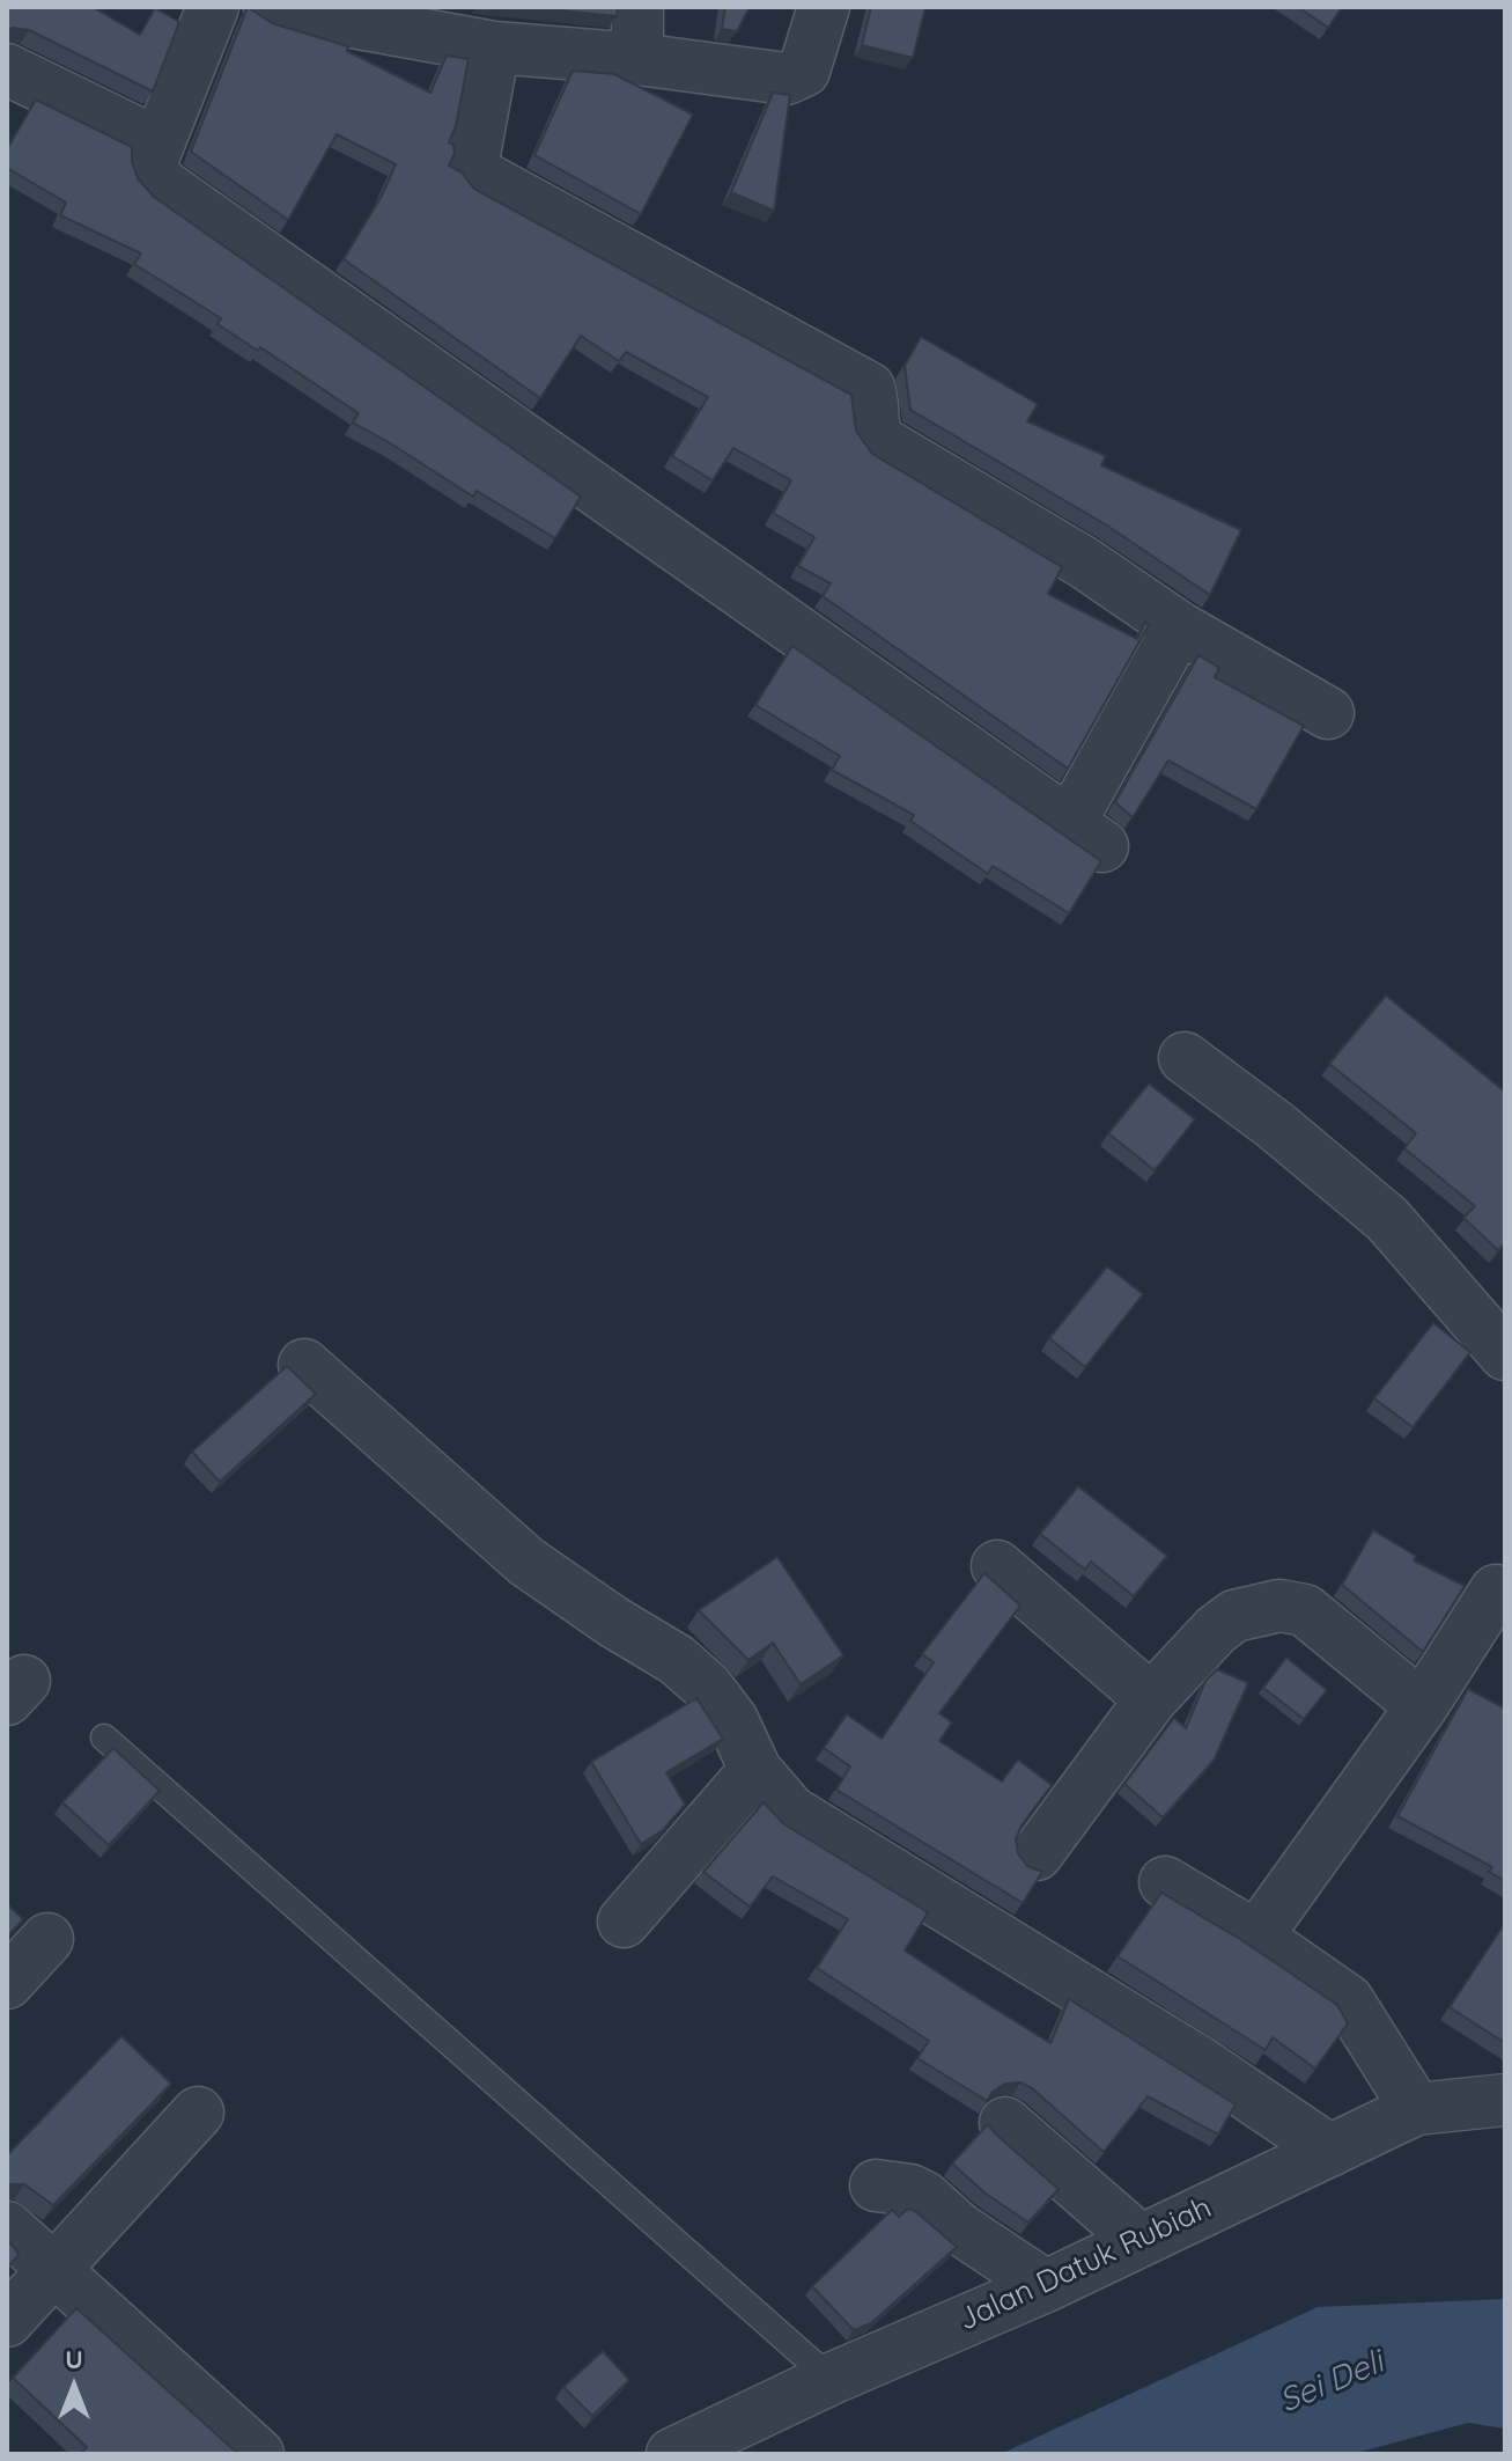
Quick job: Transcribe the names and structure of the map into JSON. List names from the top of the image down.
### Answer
{
  "streets": {
    "street": ["Jalan Datuk Rubiah"]
  },
  "water": ["Sei Deli"],
  "north": "top"
}
